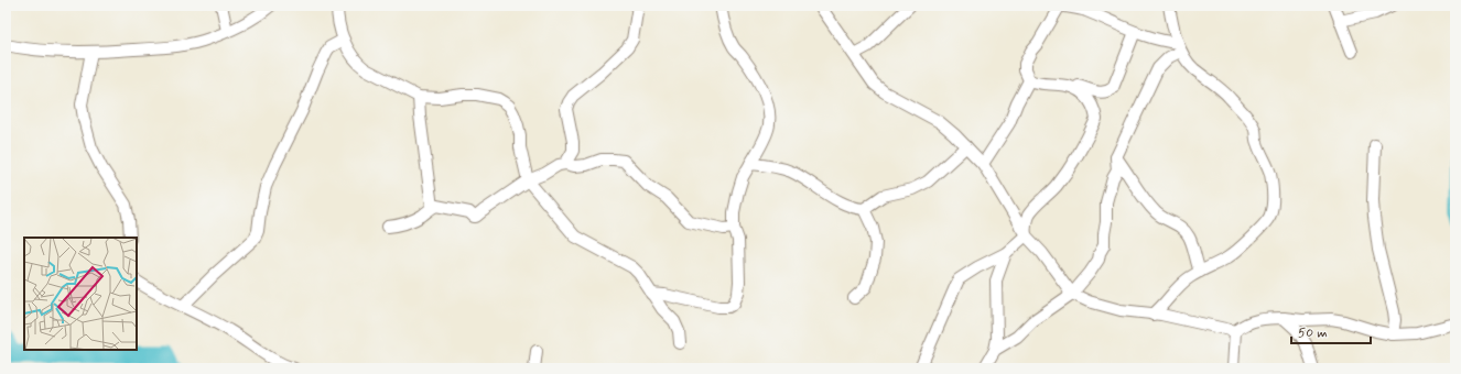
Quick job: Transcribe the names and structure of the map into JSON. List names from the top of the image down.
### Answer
{
  "scale_bar": "50 m"
}
